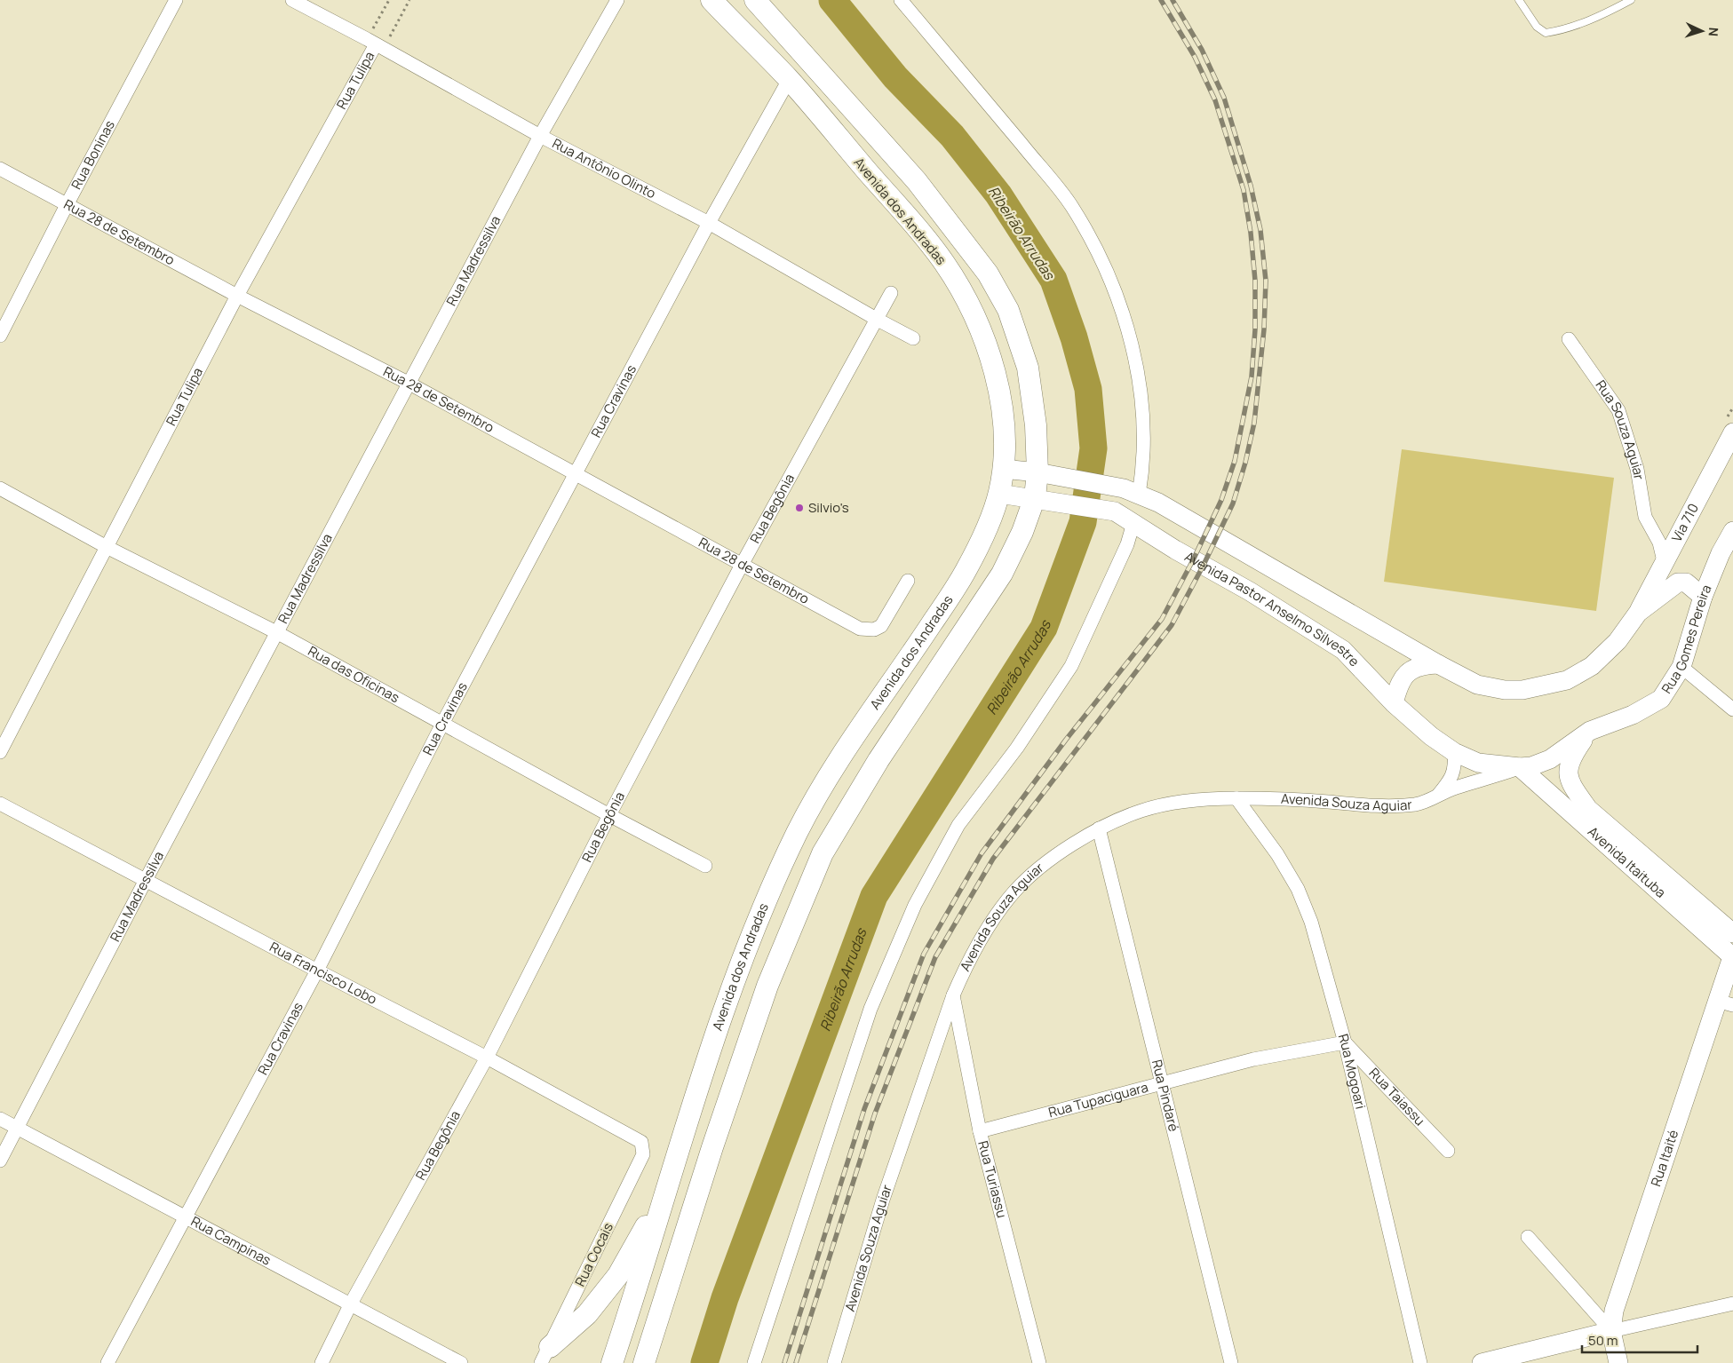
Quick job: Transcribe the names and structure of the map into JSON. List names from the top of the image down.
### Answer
{
  "streets": {
    "main road": [
      "Avenida dos Andradas",
      "Via 710",
      "Avenida Pastor Anselmo Silvestre",
      "Rua Gomes Pereira",
      "Avenida Itaituba",
      "Rua Itaité"
    ],
    "street": [
      "Rua Tulipa",
      "Rua Boninas",
      "Rua Antônio Olinto",
      "Rua 28 de Setembro",
      "Rua Madressilva",
      "Rua Cravinas",
      "Rua Souza Aguiar",
      "Rua Begônia",
      "Rua das Oficinas",
      "Avenida Souza Aguiar",
      "Rua Francisco Lobo",
      "Rua Mogoari",
      "Rua Pindaré",
      "Rua Taiassu",
      "Rua Tupaciguara",
      "Rua Turiassu",
      "Rua Campinas",
      "Rua Cocais"
    ]
  },
  "crossings": [
    ["Rua Tulipa", "Rua Antônio Olinto"],
    ["Rua Tulipa", "Rua 28 de Setembro"],
    ["Rua Tulipa", "Rua das Oficinas"],
    ["Rua Boninas", "Rua 28 de Setembro"],
    ["Rua Antônio Olinto", "Rua Madressilva"],
    ["Rua Antônio Olinto", "Rua Cravinas"],
    ["Rua Antônio Olinto", "Rua Begônia"],
    ["Avenida dos Andradas", "Rua Cravinas"],
    ["Avenida dos Andradas", "Avenida Pastor Anselmo Silvestre"],
    ["Rua 28 de Setembro", "Rua Madressilva"],
    ["Rua 28 de Setembro", "Rua Cravinas"],
    ["Rua 28 de Setembro", "Rua Begônia"],
    ["Rua Madressilva", "Rua das Oficinas"],
    ["Rua Madressilva", "Rua Francisco Lobo"],
    ["Rua Madressilva", "Rua Campinas"],
    ["Rua Cravinas", "Rua das Oficinas"],
    ["Rua Cravinas", "Rua Francisco Lobo"],
    ["Rua Cravinas", "Rua Campinas"],
    ["Rua Souza Aguiar", "Via 710"],
    ["Rua Begônia", "Rua das Oficinas"],
    ["Rua Begônia", "Rua Francisco Lobo"],
    ["Rua Begônia", "Rua Campinas"],
    ["Avenida Pastor Anselmo Silvestre", "Rua Gomes Pereira"],
    ["Avenida Pastor Anselmo Silvestre", "Avenida Souza Aguiar"],
    ["Avenida Pastor Anselmo Silvestre", "Avenida Itaituba"],
    ["Rua Gomes Pereira", "Avenida Souza Aguiar"],
    ["Rua Gomes Pereira", "Avenida Itaituba"],
    ["Avenida Souza Aguiar", "Avenida Itaituba"],
    ["Avenida Souza Aguiar", "Rua Mogoari"],
    ["Avenida Souza Aguiar", "Rua Pindaré"],
    ["Avenida Souza Aguiar", "Rua Turiassu"],
    ["Avenida Itaituba", "Rua Itaité"],
    ["Rua Francisco Lobo", "Rua Cocais"],
    ["Rua Mogoari", "Rua Taiassu"],
    ["Rua Mogoari", "Rua Tupaciguara"],
    ["Rua Pindaré", "Rua Tupaciguara"],
    ["Rua Taiassu", "Rua Tupaciguara"],
    ["Rua Tupaciguara", "Rua Turiassu"]
  ],
  "water": ["Ribeirão Arrudas"],
  "places": ["Silvio's"],
  "scale_bar": "50 m",
  "north": "right"
}
